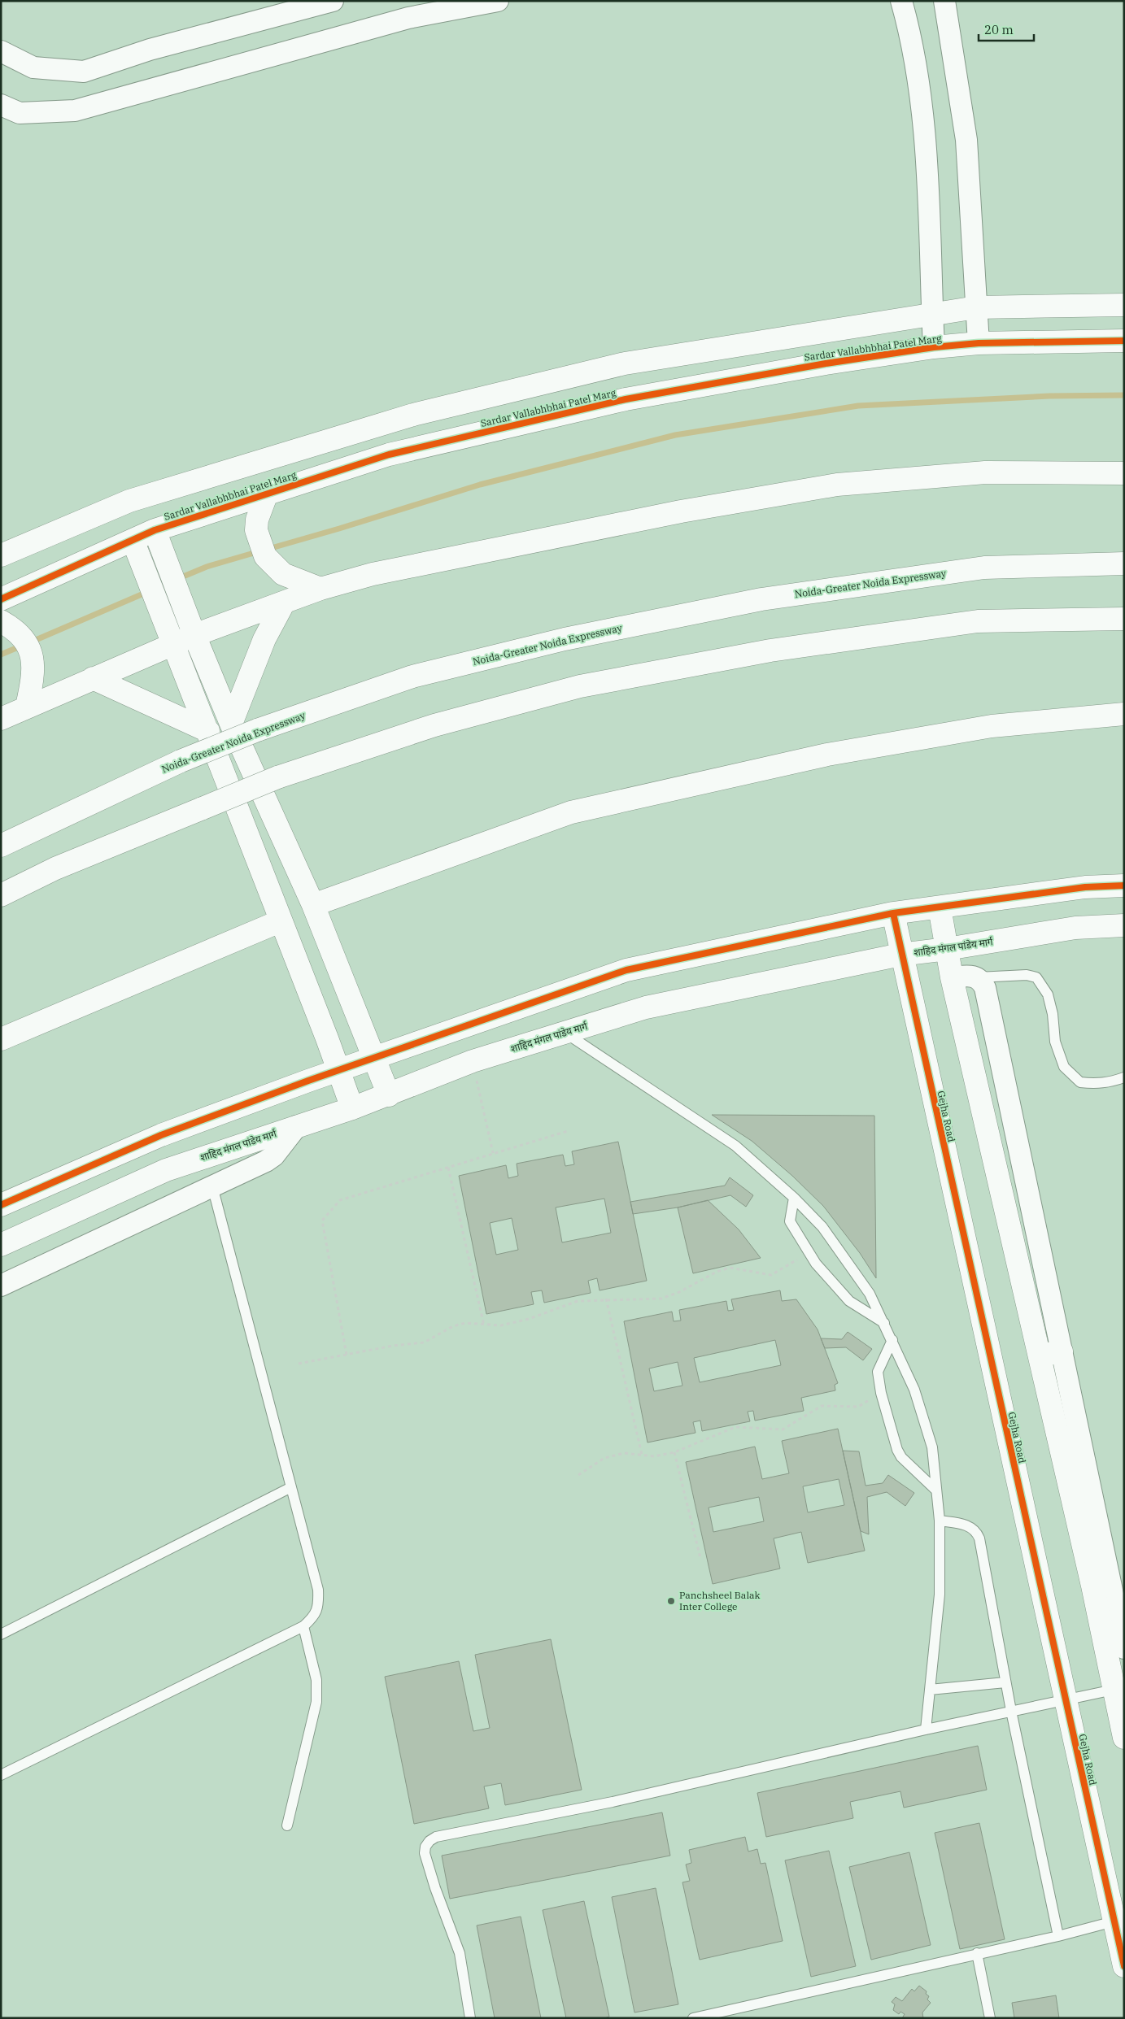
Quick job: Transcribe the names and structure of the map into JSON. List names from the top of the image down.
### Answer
{
  "streets": {
    "main road": [
      "Sardar Vallabhbhai Patel Marg",
      "Noida-Greater Noida Expressway",
      "शाहिद मंगल पांडेय मार्ग",
      "Gejha Road"
    ]
  },
  "crossings": [
    ["शाहिद मंगल पांडेय मार्ग", "Gejha Road"]
  ],
  "places": ["Panchsheel Balak Inter College"],
  "scale_bar": "20 m"
}
